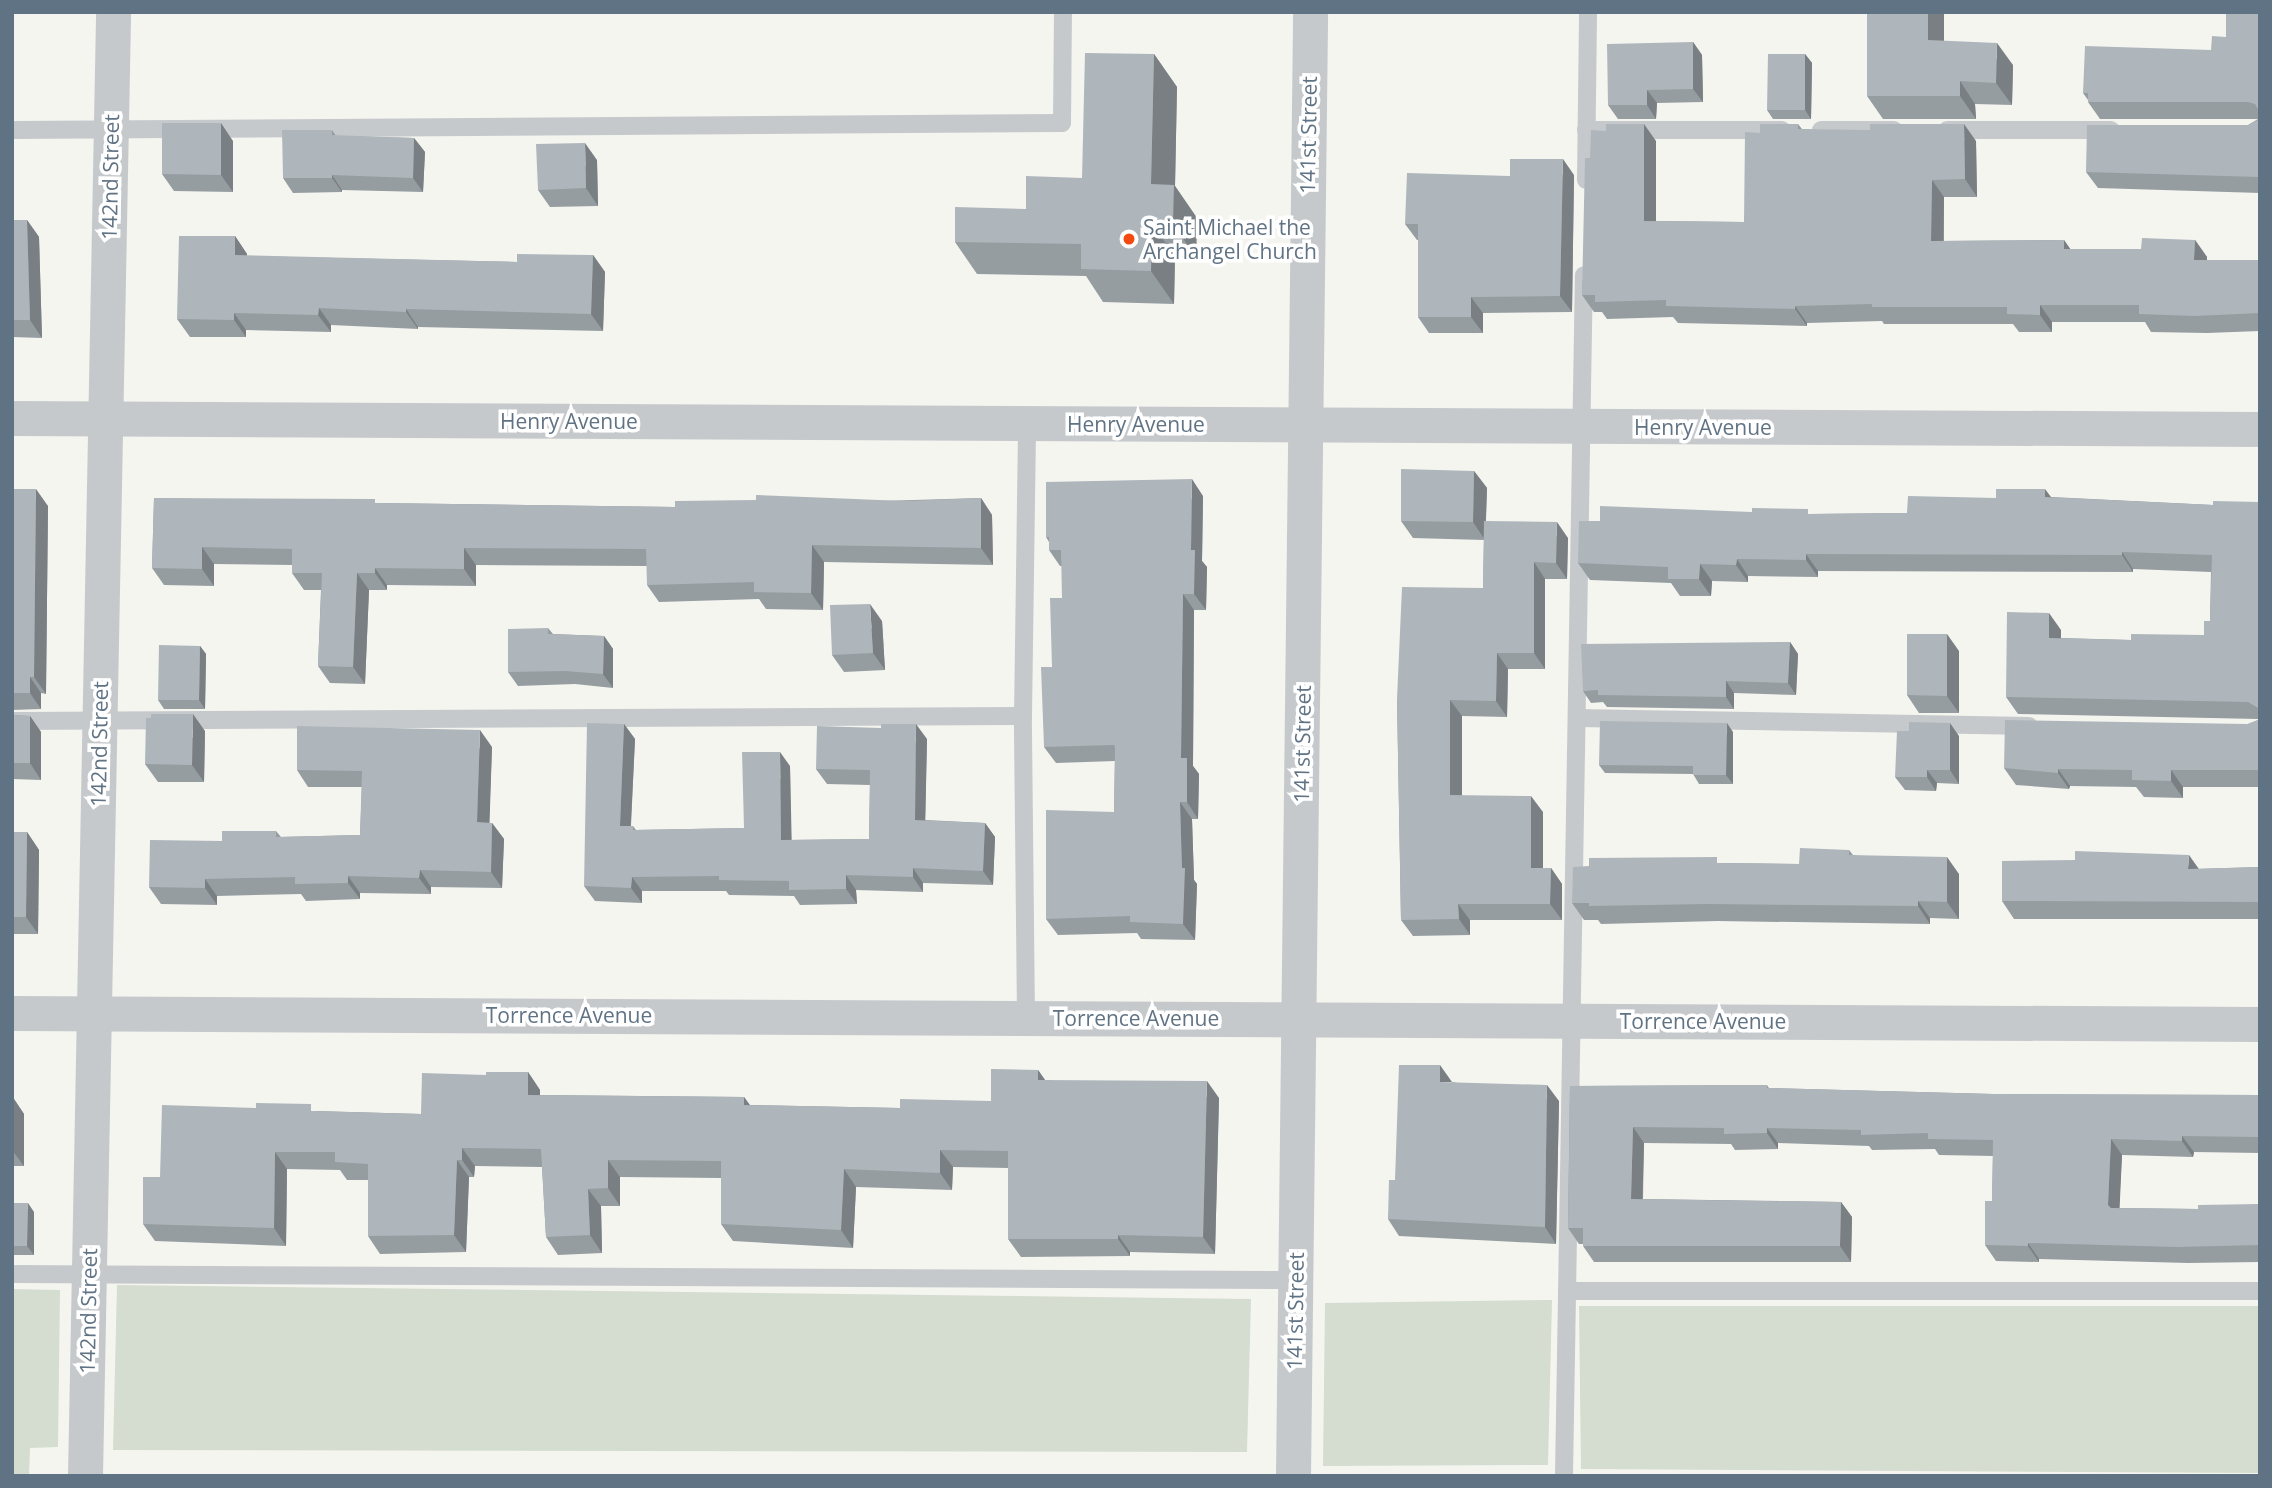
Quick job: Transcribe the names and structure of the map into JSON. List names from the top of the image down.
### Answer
{
  "streets": {
    "street": [
      "141st Street",
      "142nd Street",
      "Henry Avenue",
      "Torrence Avenue"
    ]
  },
  "crossings": [
    ["141st Street", "Henry Avenue"],
    ["141st Street", "Torrence Avenue"],
    ["142nd Street", "Henry Avenue"],
    ["142nd Street", "Torrence Avenue"]
  ],
  "places": ["Saint Michael the Archangel Church"]
}
